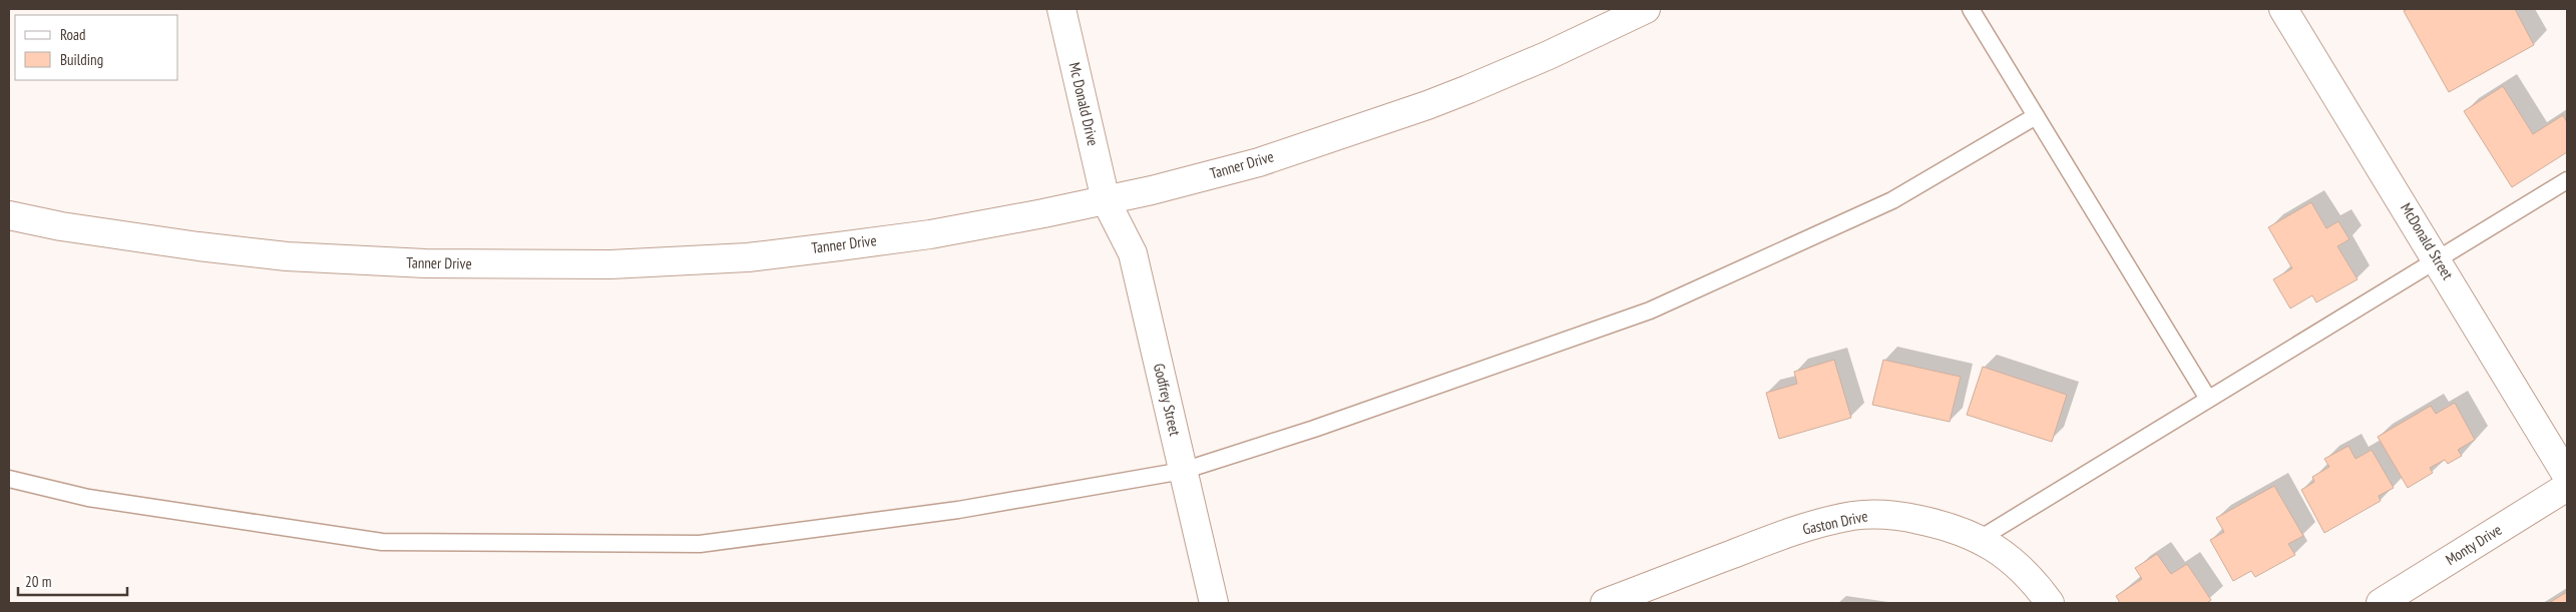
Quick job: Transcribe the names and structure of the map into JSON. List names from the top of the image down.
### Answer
{
  "streets": {
    "street": [
      "Mc Donald Drive",
      "Tanner Drive",
      "McDonald Street",
      "Godfrey Street",
      "Gaston Drive",
      "Monty Drive"
    ]
  },
  "crossings": [
    ["Mc Donald Drive", "Tanner Drive"],
    ["Mc Donald Drive", "Godfrey Street"],
    ["Tanner Drive", "Godfrey Street"]
  ],
  "legend": ["Road", "Building"],
  "scale_bar": "20 m"
}
